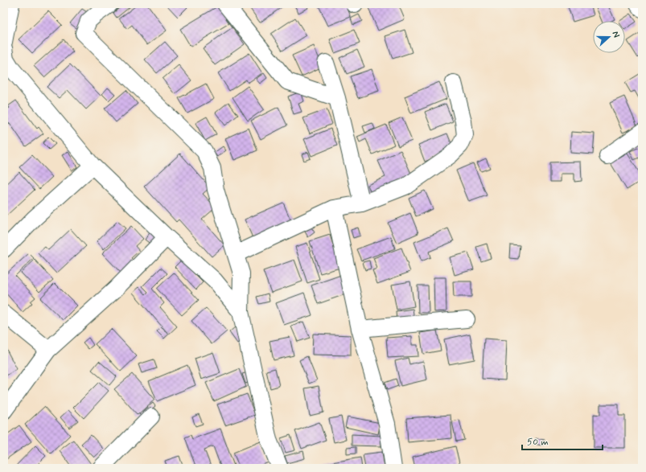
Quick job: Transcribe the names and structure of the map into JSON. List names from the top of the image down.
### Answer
{
  "scale_bar": "50 m",
  "north": "right"
}
